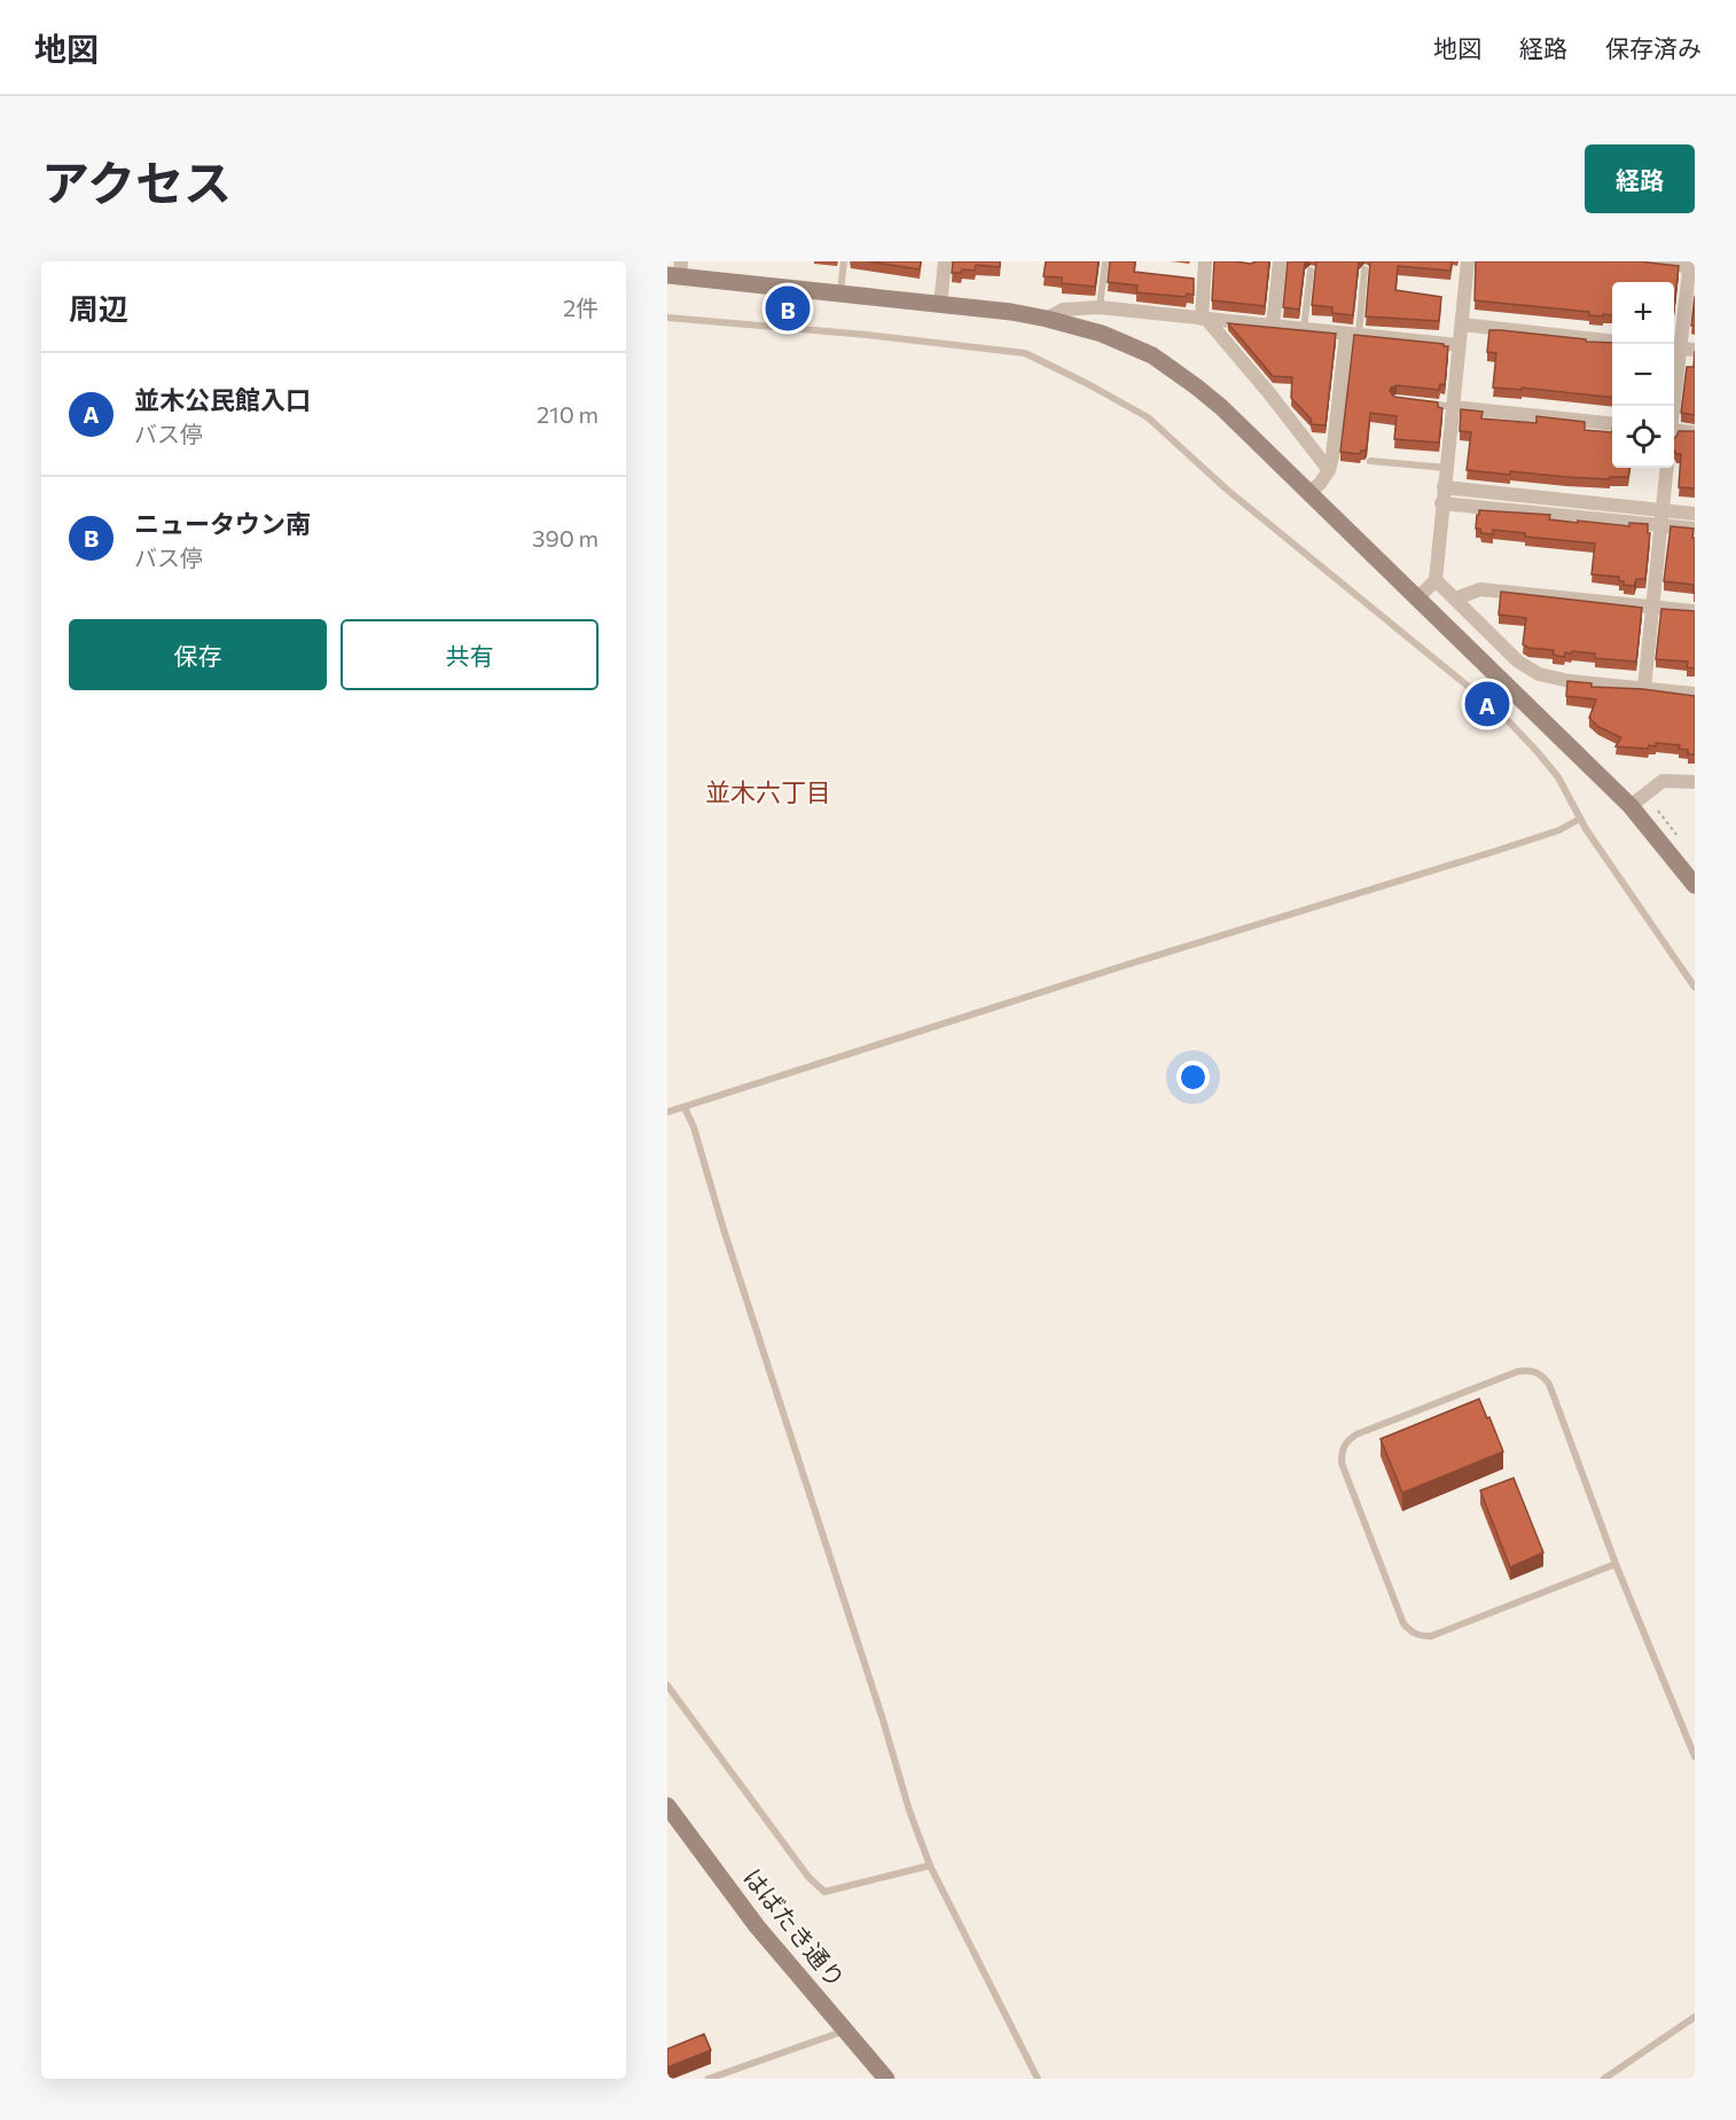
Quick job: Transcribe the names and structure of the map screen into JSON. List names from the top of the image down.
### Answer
{
  "streets": {
    "street": ["はばたき通り"]
  },
  "districts": ["並木六丁目"],
  "page": {
    "header": "地図",
    "nav": ["地図", "経路", "保存済み"],
    "title": "アクセス",
    "buttons": [
      "経路",
      ["保存", "共有"]
    ],
    "heading": ["周辺", "2件"],
    "map_buttons": ["+", "−"],
    "pins": ["B", "A"],
    "list": [
      {
        "mark": "A",
        "name": "並木公民館入口",
        "note": "バス停",
        "value": "210 m"
      },
      {
        "mark": "B",
        "name": "ニュータウン南",
        "note": "バス停",
        "value": "390 m"
      }
    ]
  }
}
